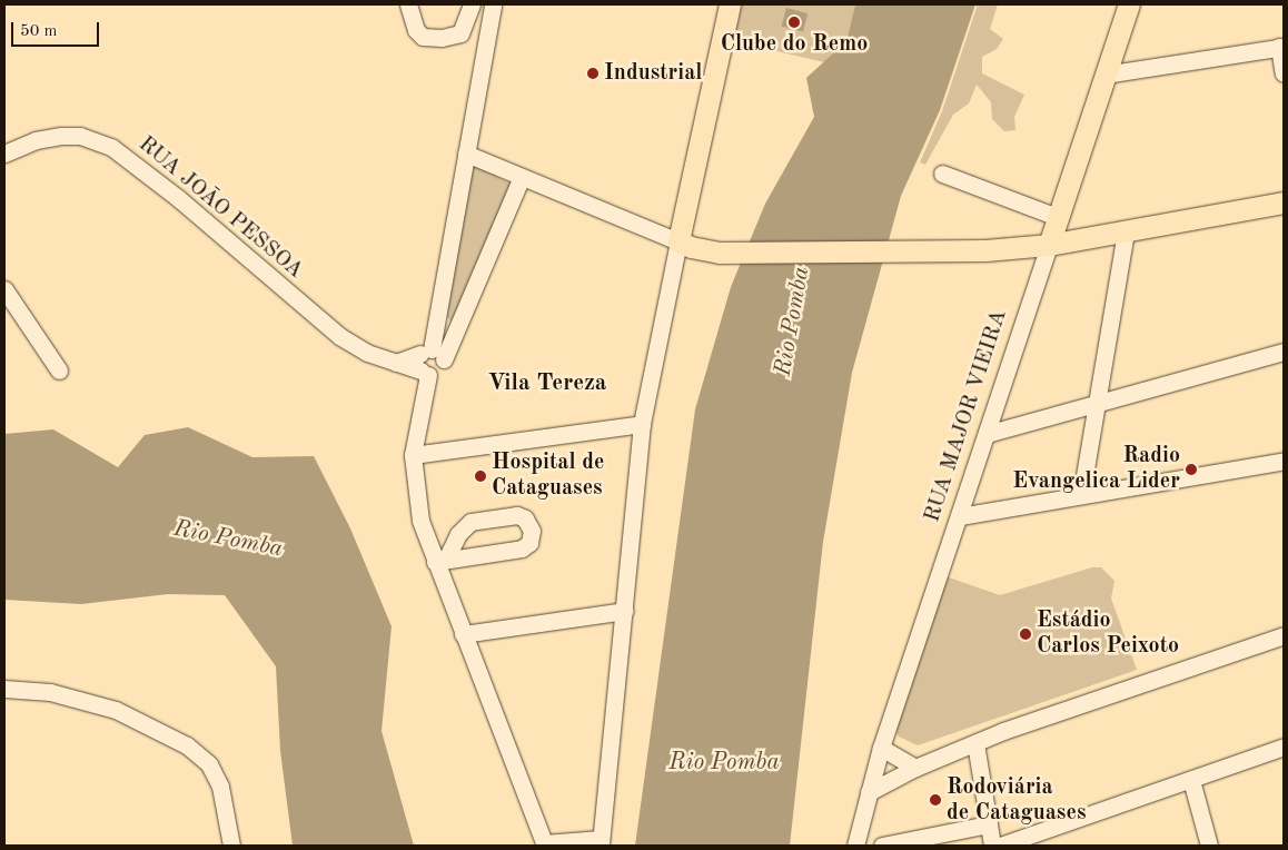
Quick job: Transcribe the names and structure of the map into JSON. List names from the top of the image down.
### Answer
{
  "streets": {
    "main road": ["RUA MAJOR VIEIRA"],
    "street": ["RUA JOÃO PESSOA"]
  },
  "districts": ["Vila Tereza"],
  "water": ["Rio Pomba"],
  "places": [
    "Clube do Remo",
    "Industrial",
    "Radio Evangelica Lider",
    "Hospital de Cataguases",
    "Estádio Carlos Peixoto",
    "Rodoviária de Cataguases"
  ],
  "scale_bar": "50 m"
}
